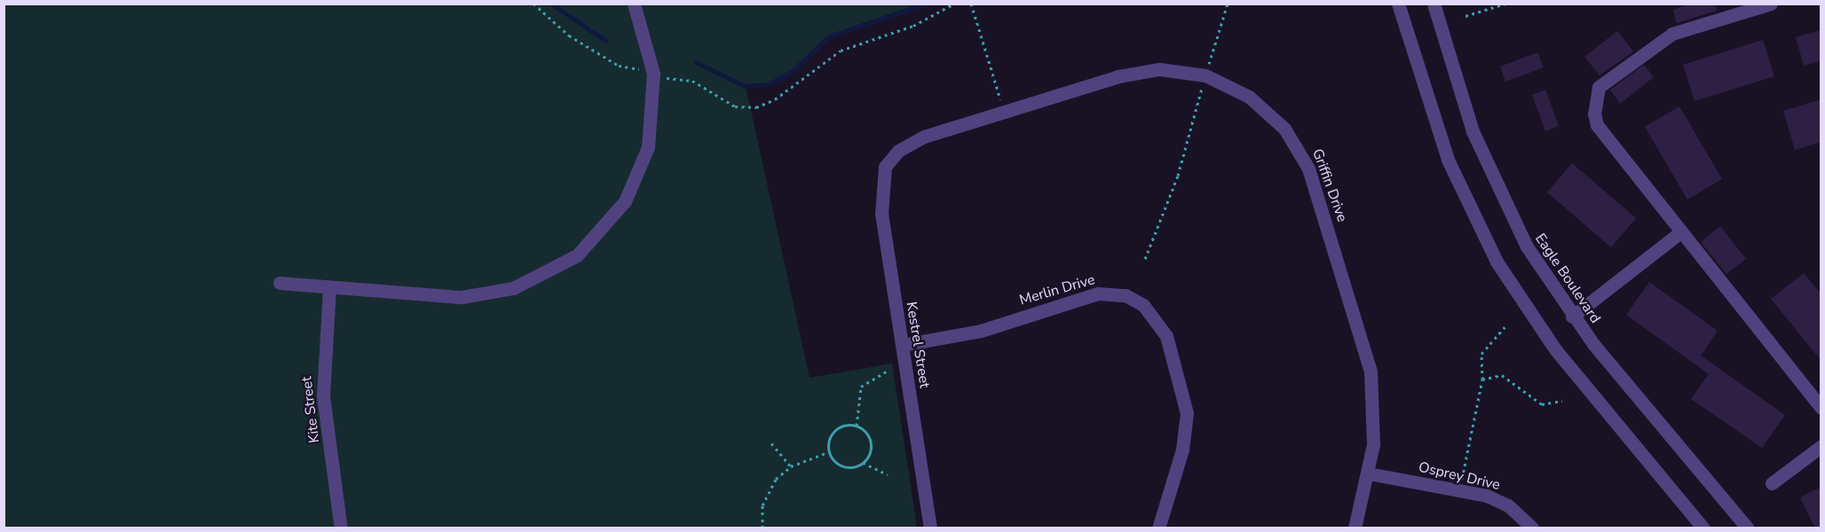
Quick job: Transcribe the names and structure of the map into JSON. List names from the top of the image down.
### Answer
{
  "streets": {
    "street": [
      "Griffin Drive",
      "Eagle Boulevard",
      "Merlin Drive",
      "Kestrel Street",
      "Kite Street",
      "Osprey Drive"
    ]
  },
  "crossings": [
    ["Griffin Drive", "Kestrel Street"],
    ["Griffin Drive", "Osprey Drive"],
    ["Merlin Drive", "Kestrel Street"]
  ]
}
